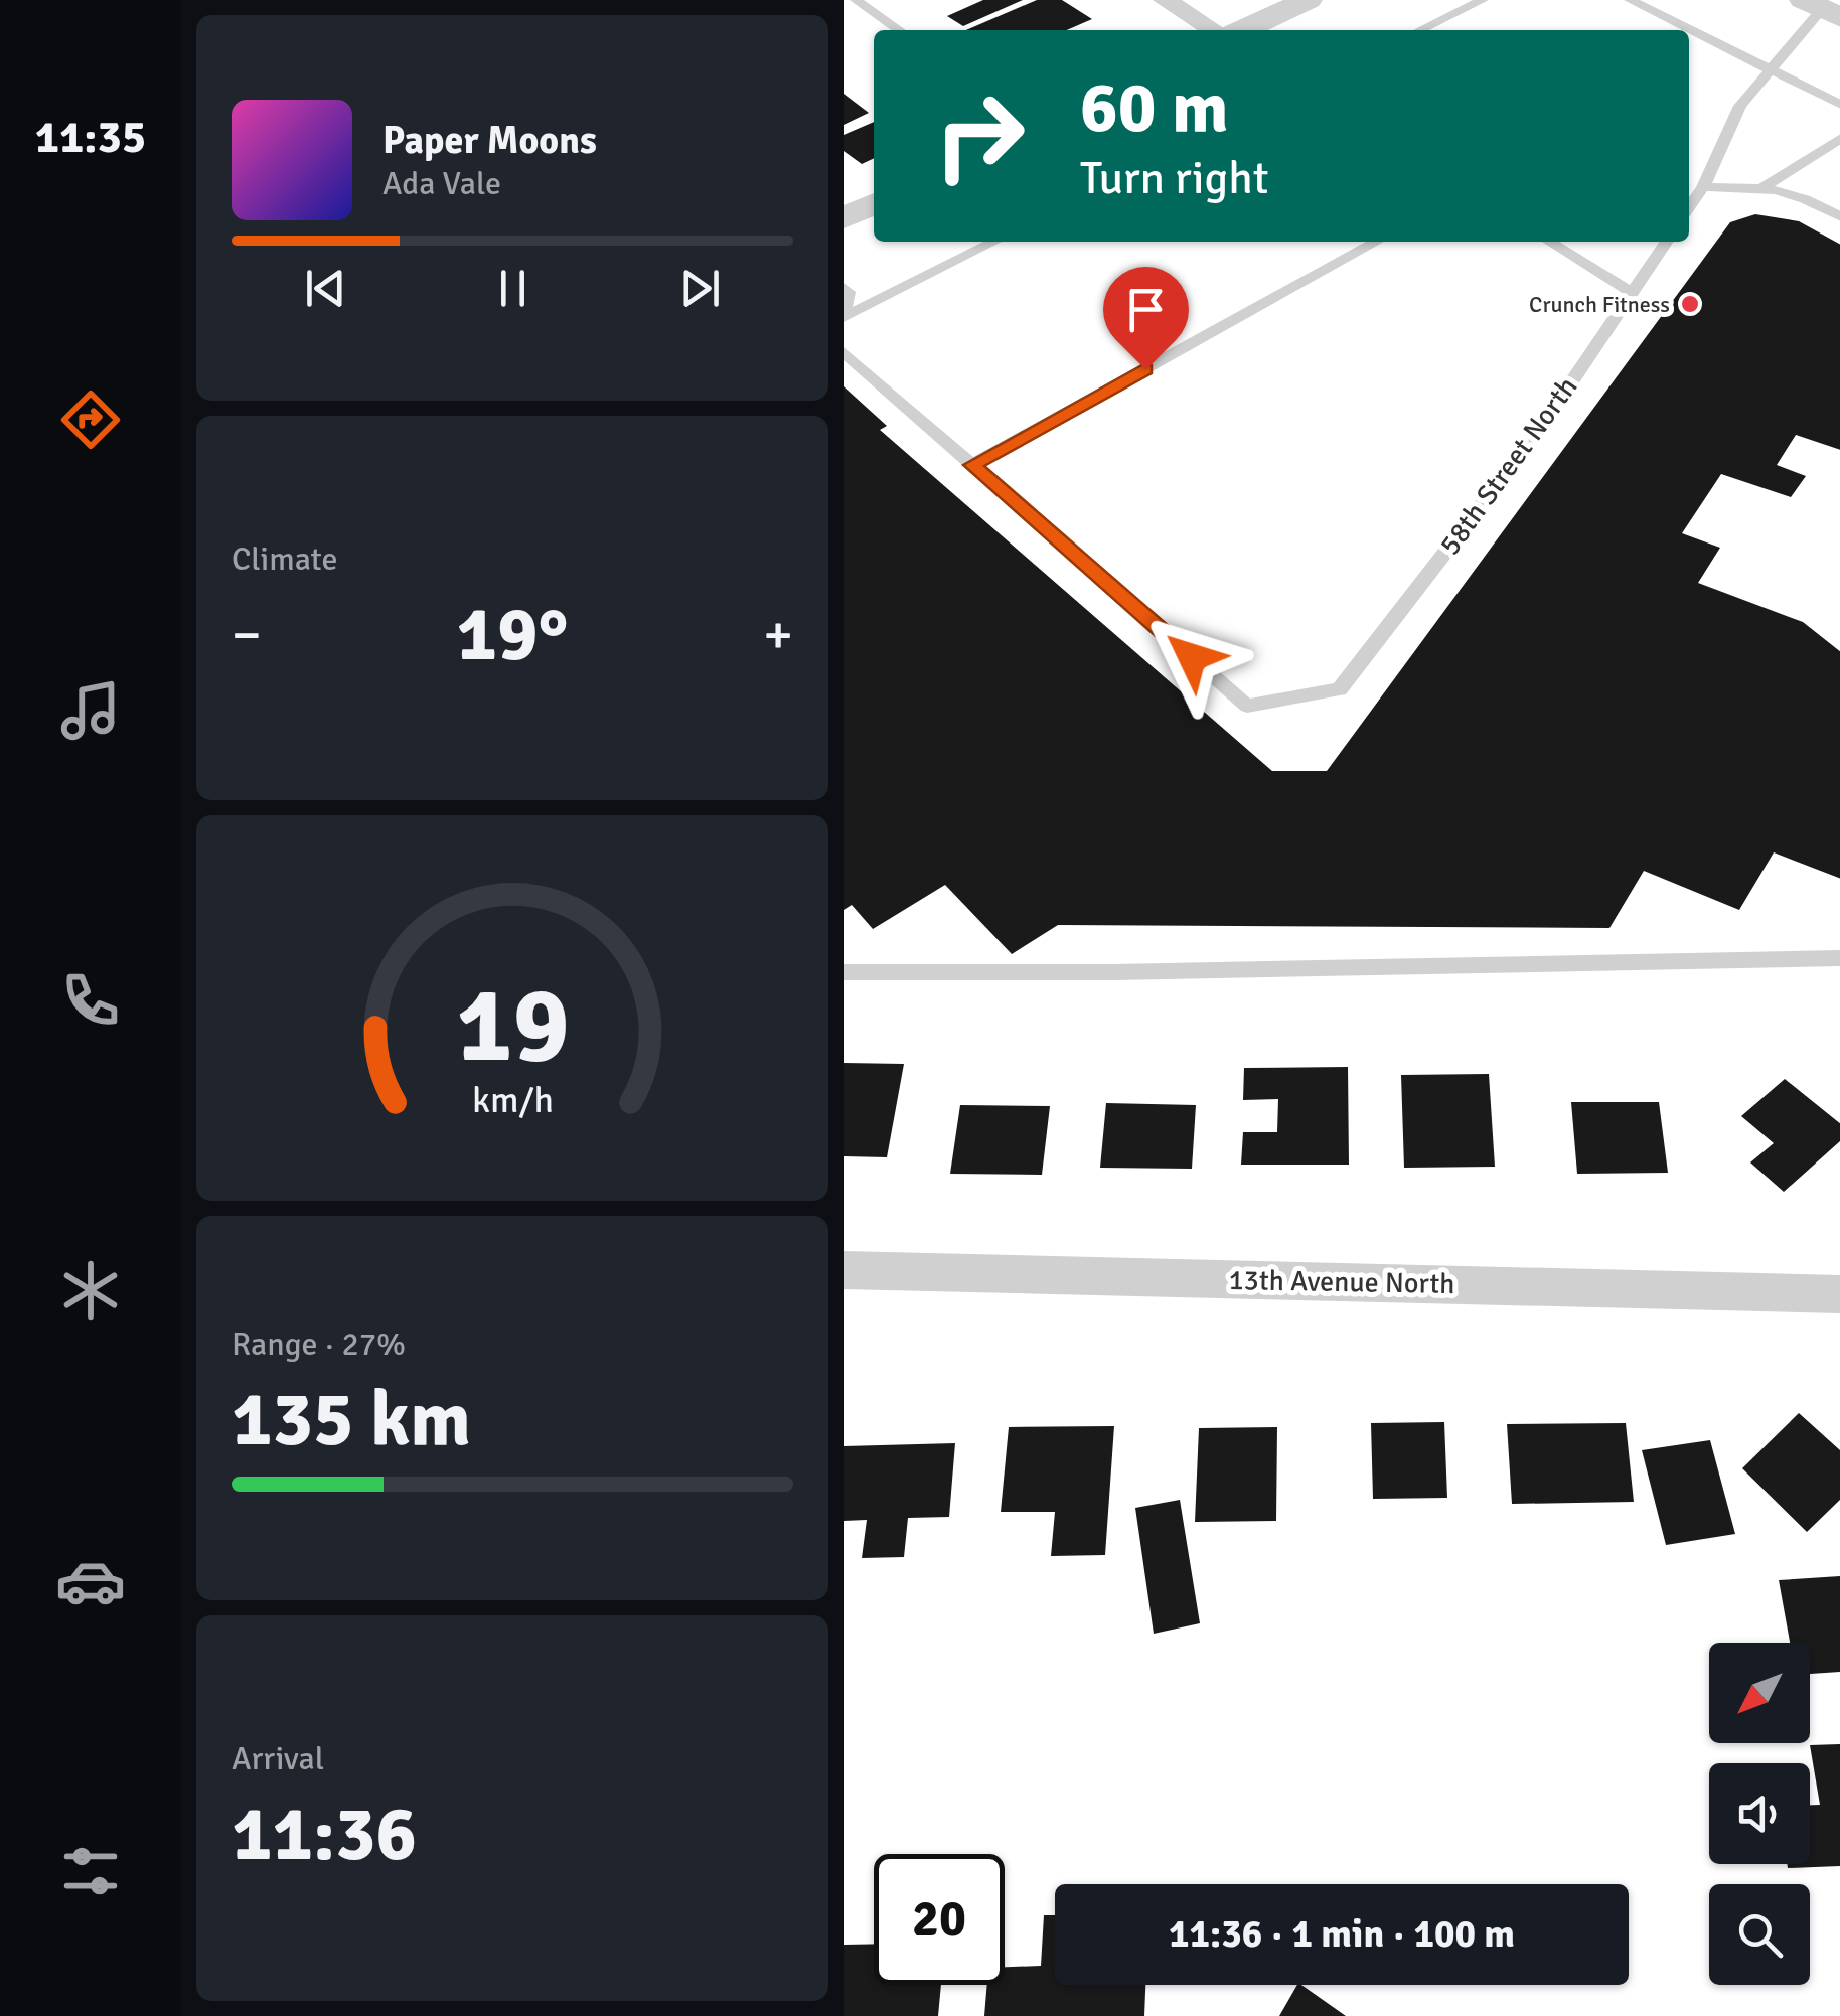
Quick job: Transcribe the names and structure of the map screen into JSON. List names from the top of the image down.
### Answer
{
  "streets": {
    "street": ["13th Avenue North"],
    "lane": ["58th Street North"]
  },
  "places": ["Crunch Fitness"],
  "north": "bottom left",
  "page": {
    "tabs": "11:35",
    "turn": ["60 m", "Turn right"],
    "song": ["Paper Moons", "Ada Vale"],
    "tile": [
      "Climate",
      ["Range · 27%", "135 km"],
      ["Arrival", "11:36"]
    ],
    "heat": ["−", "19°", "+"],
    "limit": "20",
    "trip": "11:36 · 1 min · 100 m",
    "gauge": ["19", "km/h"]
  }
}
